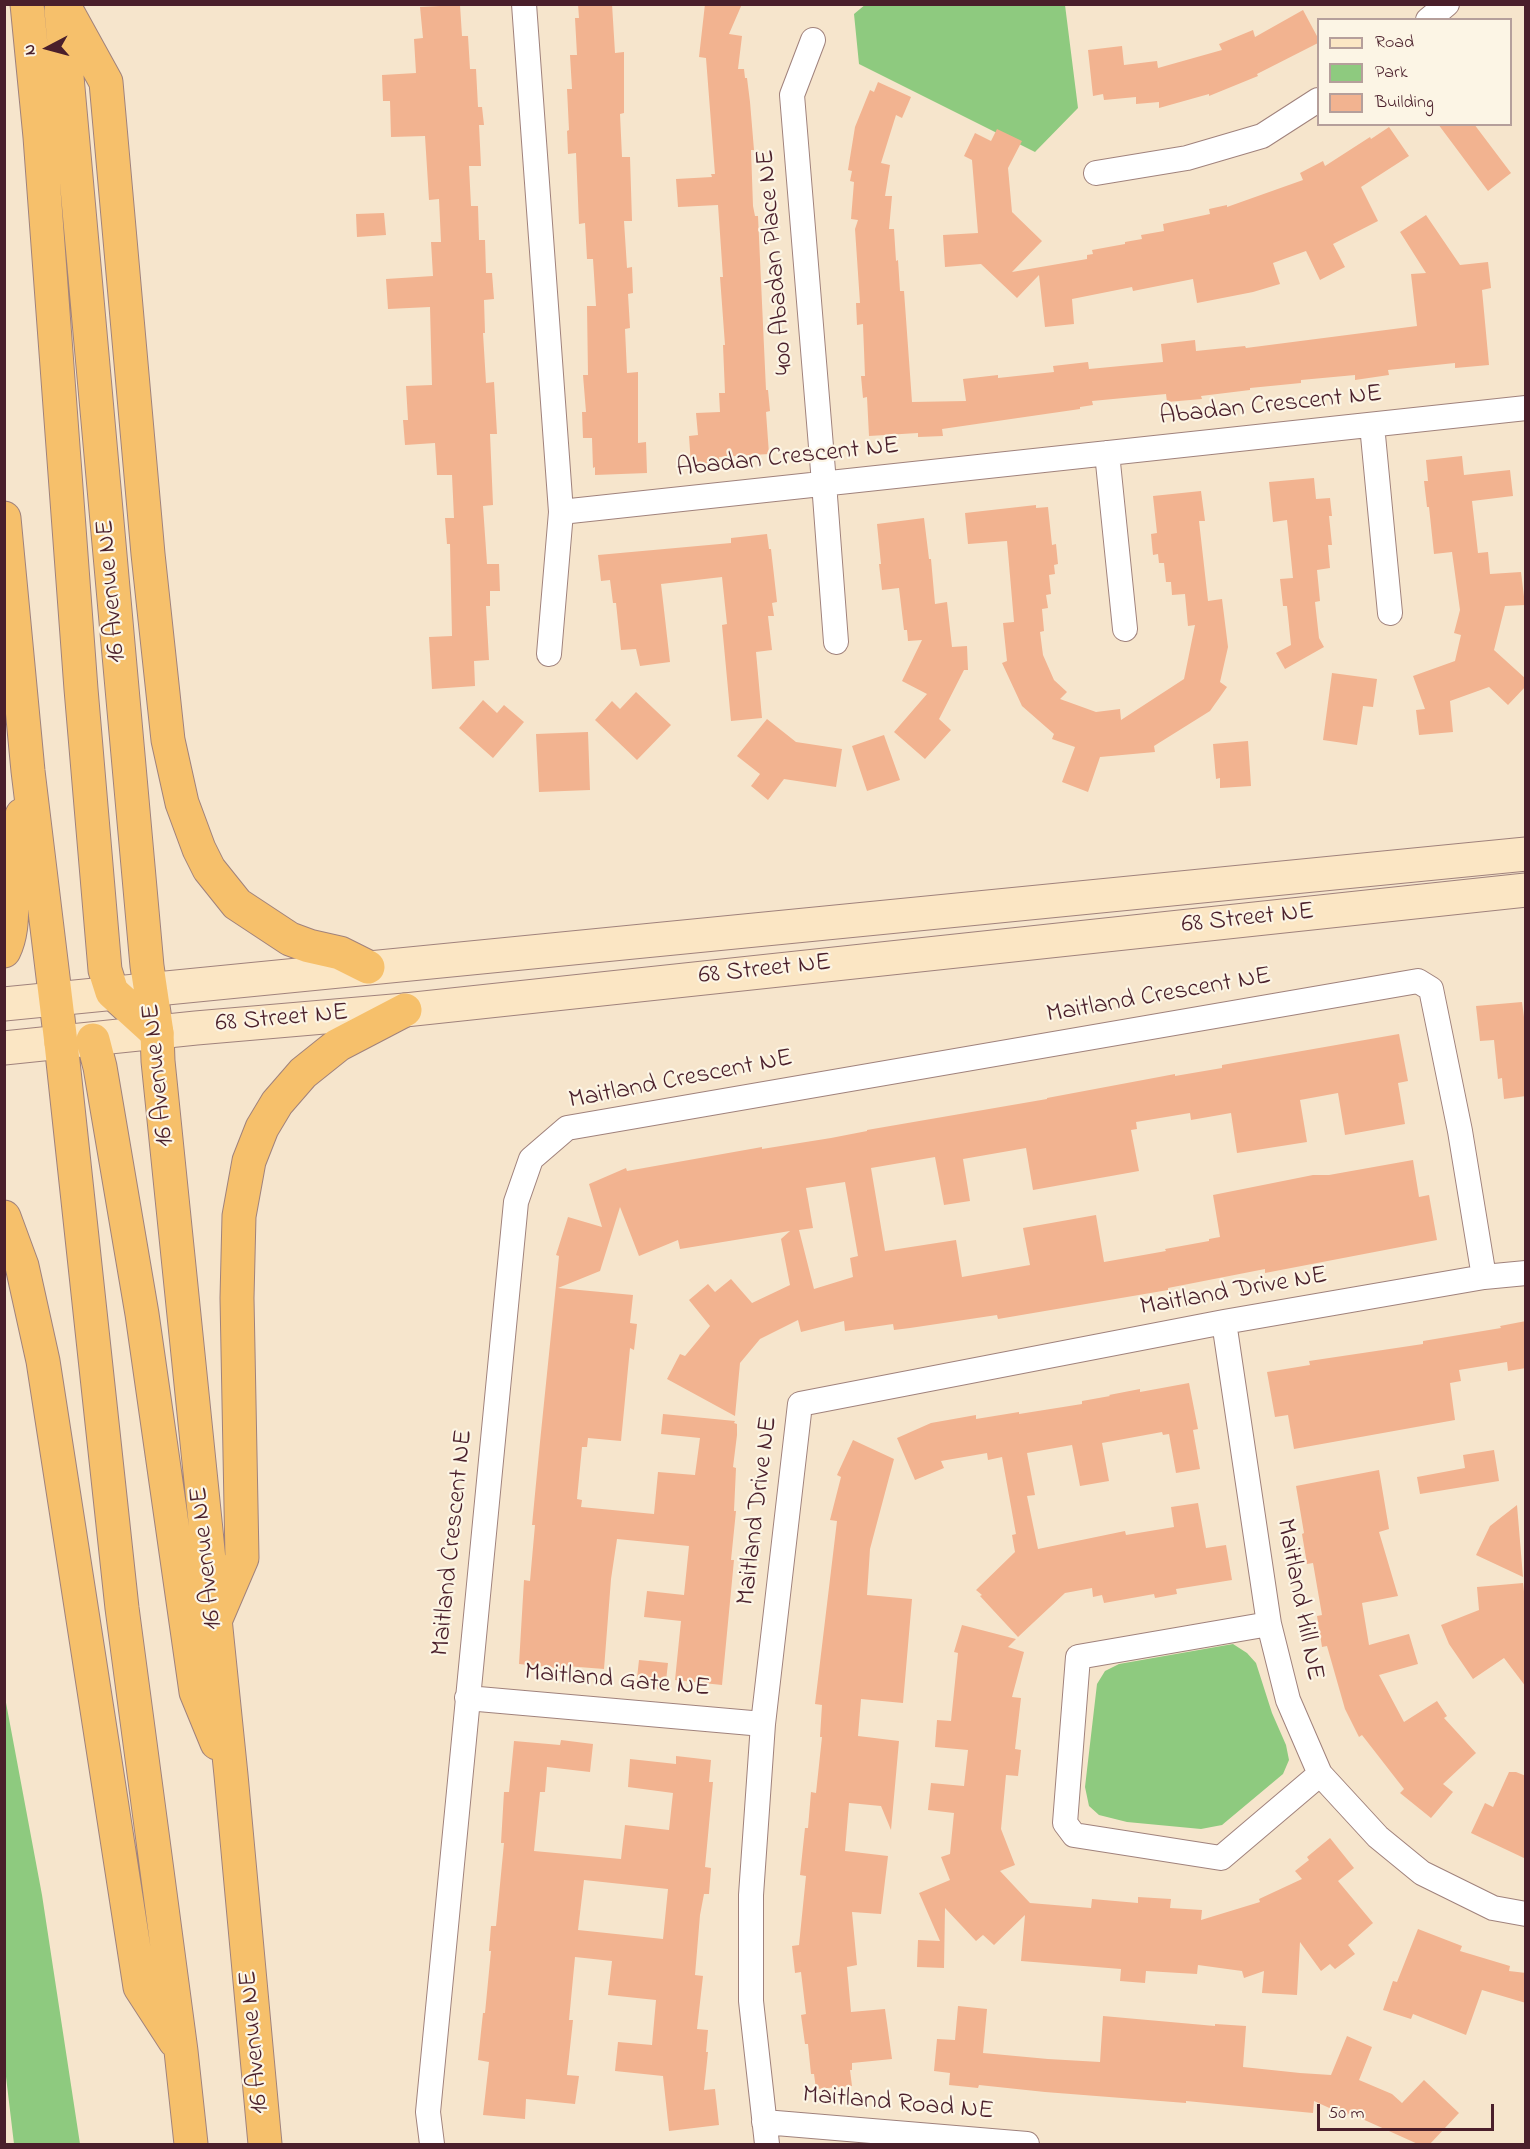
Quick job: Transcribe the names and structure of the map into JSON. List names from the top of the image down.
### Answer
{
  "streets": {
    "highway": ["16 Avenue NE"],
    "main road": ["68 Street NE"],
    "street": [
      "400 Abadan Place NE",
      "Abadan Crescent NE",
      "Maitland Crescent NE",
      "Maitland Drive NE",
      "Maitland Hill NE",
      "Maitland Gate NE",
      "Maitland Road NE"
    ]
  },
  "crossings": [
    ["400 Abadan Place NE", "Abadan Crescent NE"],
    ["16 Avenue NE", "68 Street NE"],
    ["Maitland Crescent NE", "Maitland Drive NE"],
    ["Maitland Crescent NE", "Maitland Gate NE"],
    ["Maitland Drive NE", "Maitland Hill NE"],
    ["Maitland Drive NE", "Maitland Gate NE"],
    ["Maitland Drive NE", "Maitland Road NE"]
  ],
  "legend": ["Road", "Park", "Building"],
  "scale_bar": "50 m",
  "north": "left"
}
